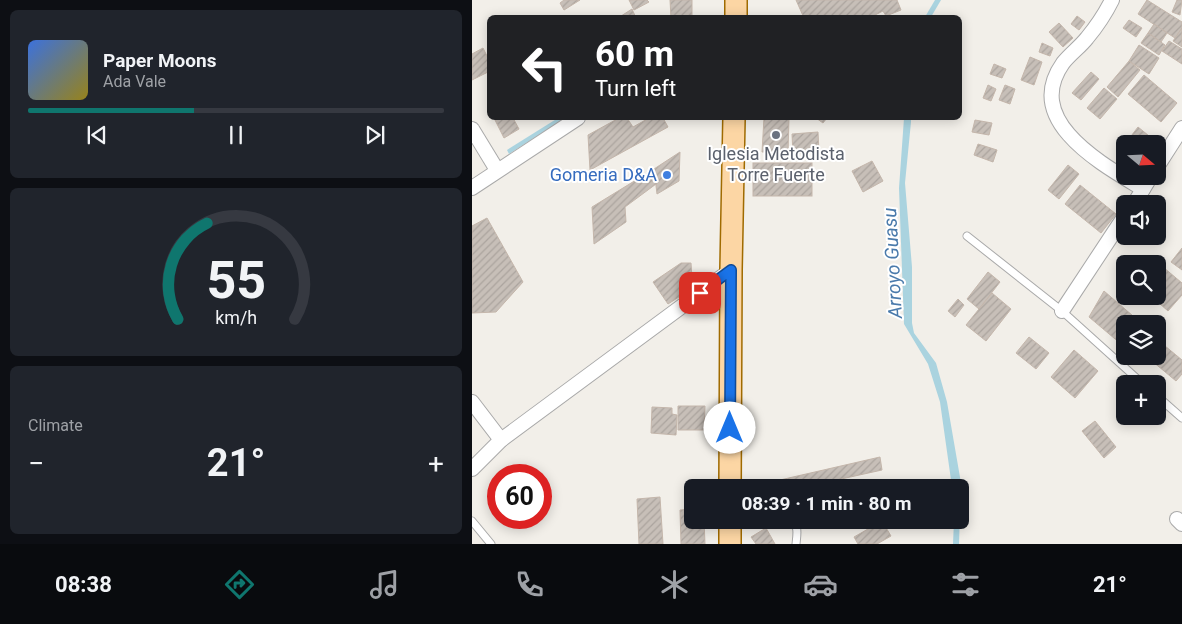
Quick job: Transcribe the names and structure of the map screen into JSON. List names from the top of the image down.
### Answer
{
  "water": ["Arroyo Guasu"],
  "places": ["Iglesia Metodista Torre Fuerte", "Gomeria D&A"],
  "north": "right",
  "page": {
    "turn": ["60 m", "Turn left"],
    "song": ["Paper Moons", "Ada Vale"],
    "map_buttons": "+",
    "tile": "Climate",
    "heat": ["−", "21°", "+"],
    "limit": "60",
    "trip": "08:39 · 1 min · 80 m",
    "tabs": ["08:38", "21°"],
    "gauge": ["55", "km/h"]
  }
}
